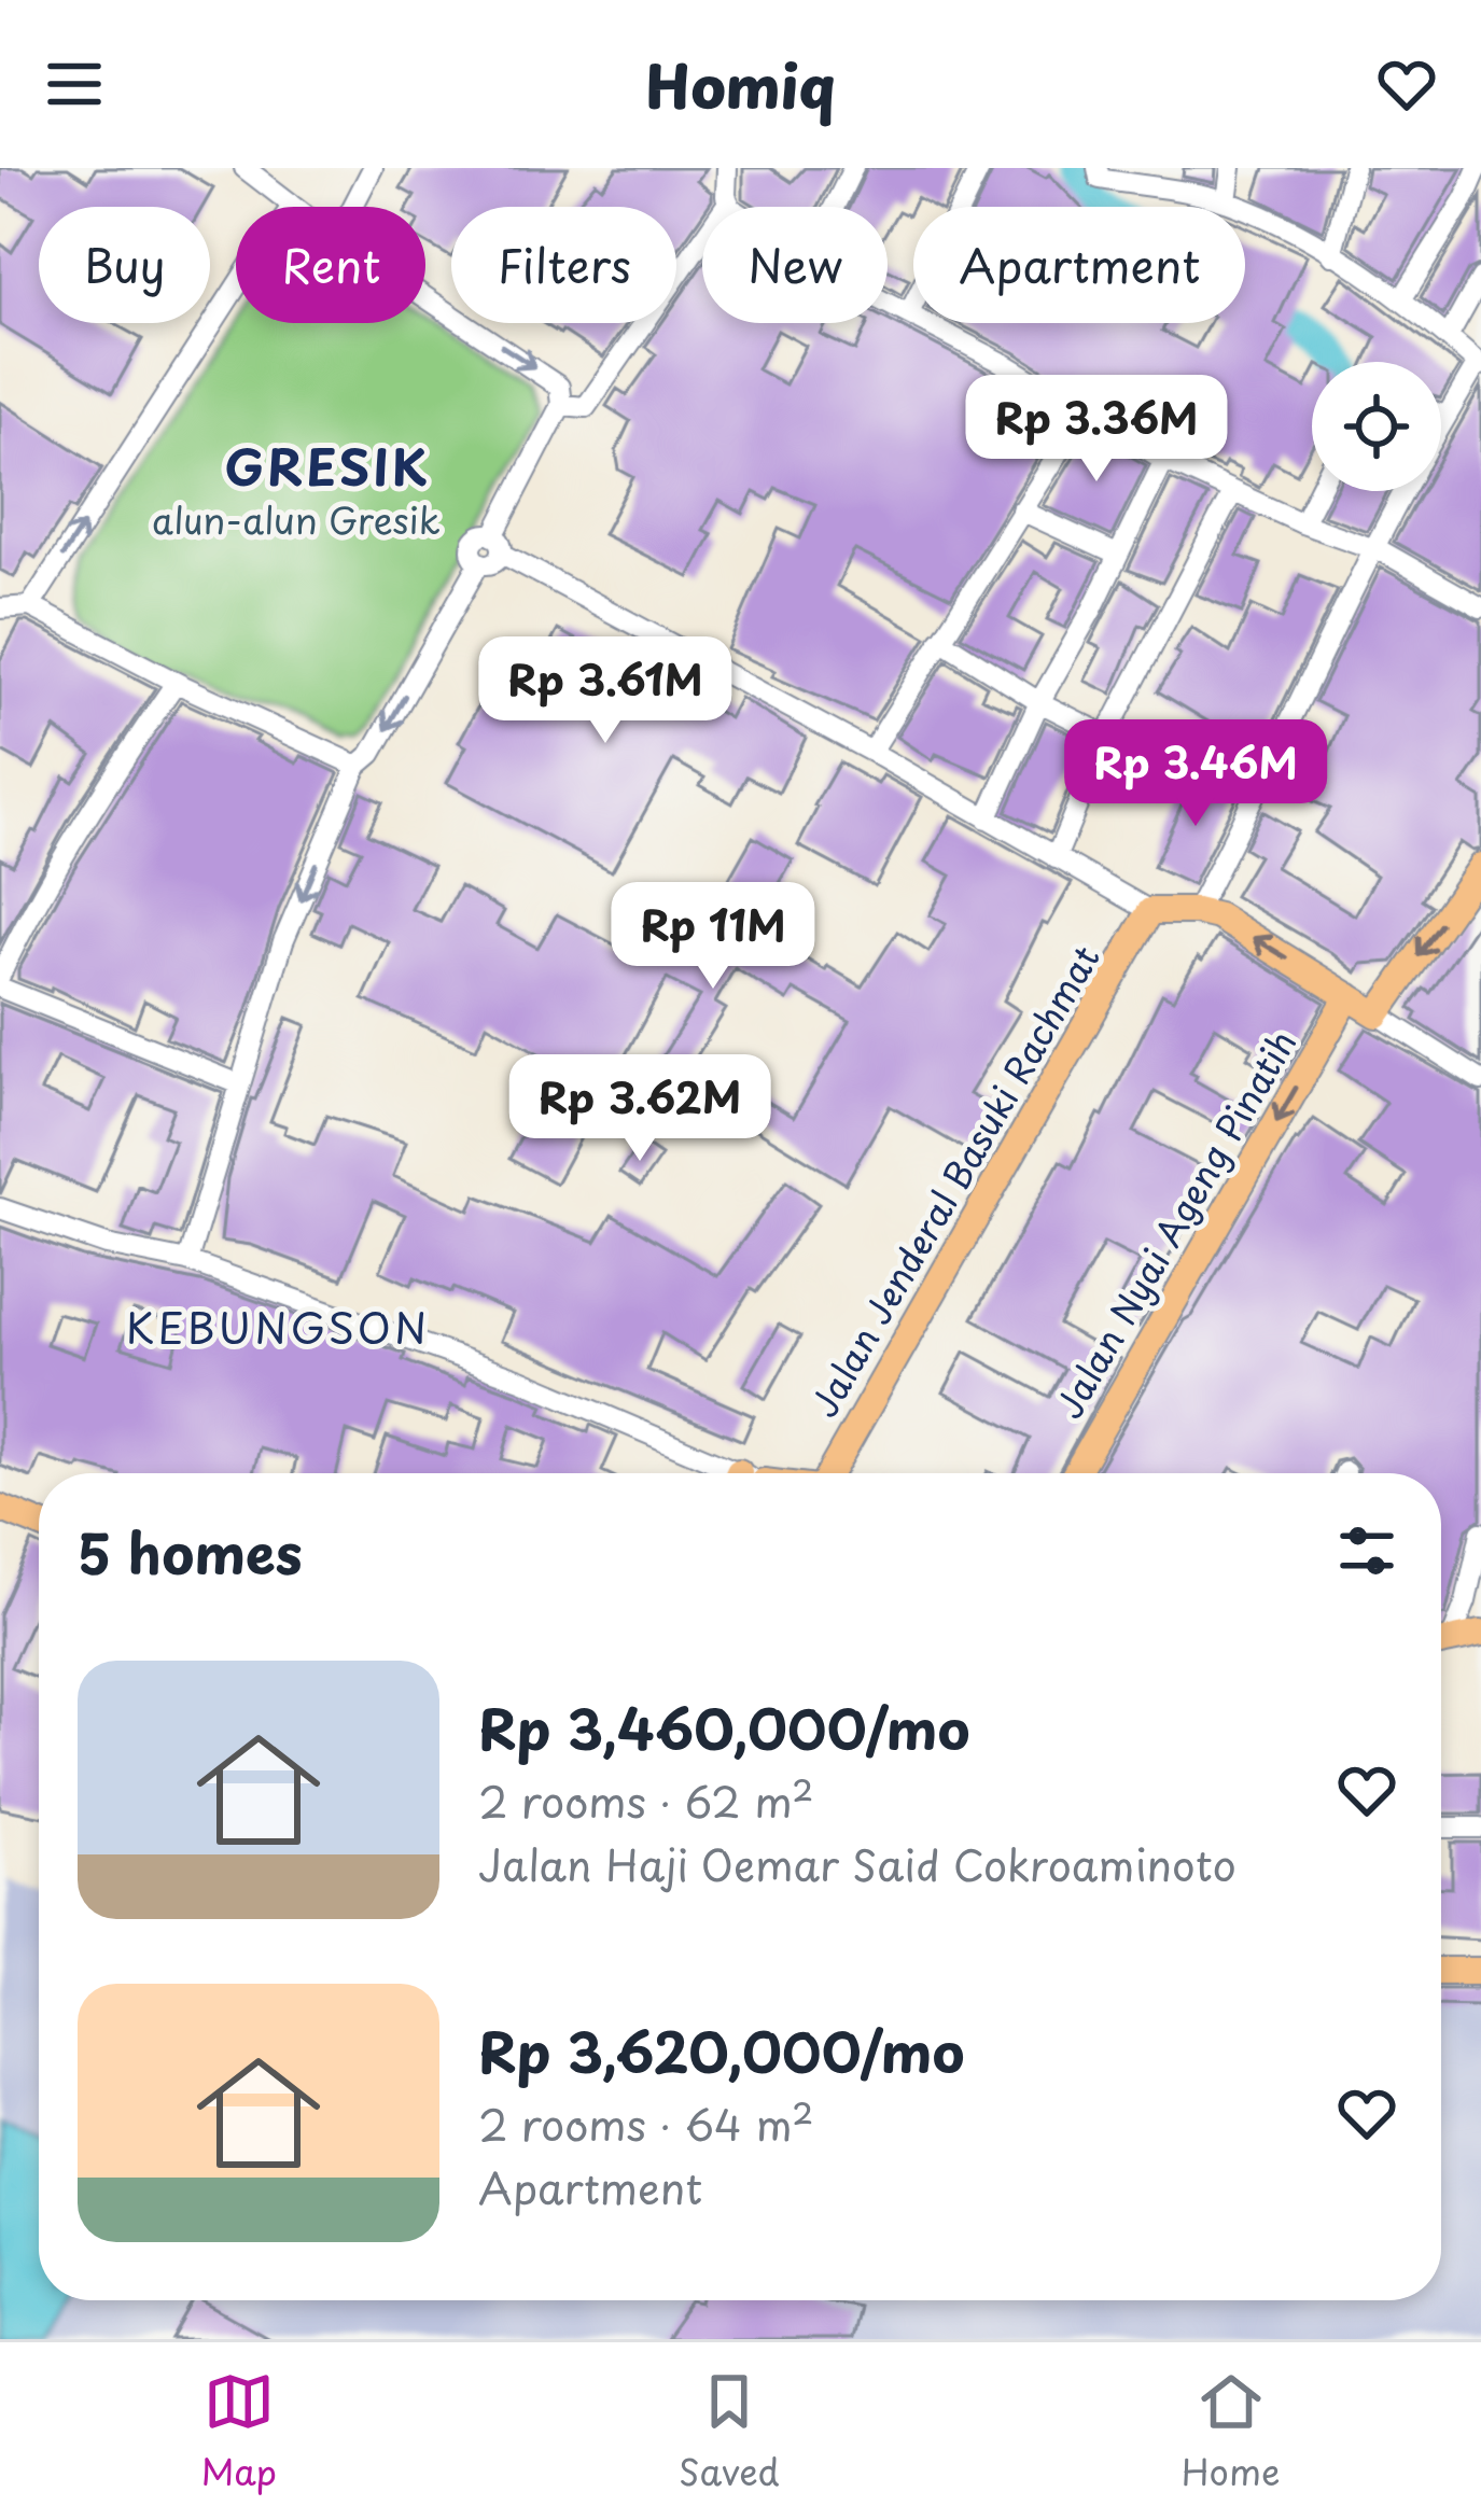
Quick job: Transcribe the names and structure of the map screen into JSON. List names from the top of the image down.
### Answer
{
  "streets": {
    "main road": ["Jalan Jenderal Basuki Rachmat", "Jalan Nyai Ageng Pinatih"]
  },
  "one_way": ["Jalan Nyai Ageng Pinatih"],
  "districts": ["GRESIK", "KEBUNGSON"],
  "parks": ["alun-alun Gresik"],
  "page": {
    "header": "Homiq",
    "chip": [
      "Buy",
      "Rent",
      "Filters",
      "New",
      "Apartment"
    ],
    "price": [
      "Rp 3.36M",
      "Rp 3.61M",
      "Rp 3.46M",
      "Rp 11M",
      "Rp 3.62M"
    ],
    "heading": "5 homes",
    "list": [
      {
        "name": "Rp 3,460,000/mo",
        "note": "2 rooms · 62 m² · Jalan Haji Oemar Said Cokroaminoto"
      },
      {
        "name": "Rp 3,620,000/mo",
        "note": "2 rooms · 64 m² · Apartment"
      }
    ],
    "tabs": ["Map", "Saved", "Home"]
  }
}
